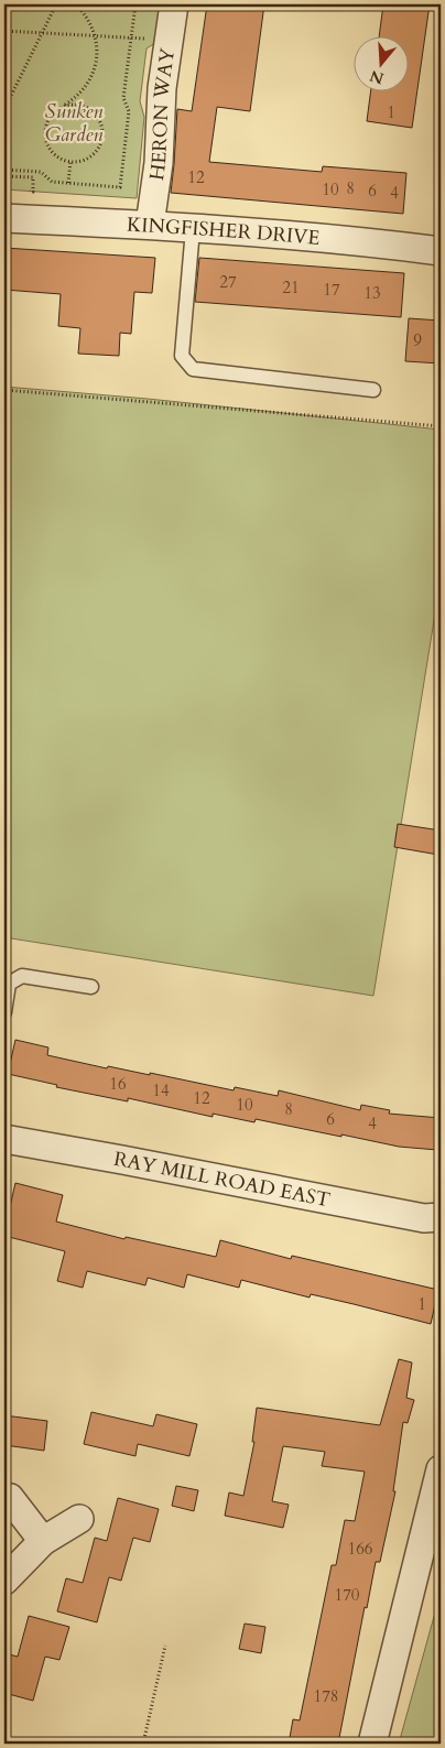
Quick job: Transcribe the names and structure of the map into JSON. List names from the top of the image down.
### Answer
{
  "streets": {
    "street": ["HERON WAY", "KINGFISHER DRIVE", "RAY MILL ROAD EAST"]
  },
  "crossings": [
    ["HERON WAY", "KINGFISHER DRIVE"]
  ],
  "parks": ["Sunken Garden"],
  "house_numbers": [
    "1",
    "12",
    "8",
    "10",
    "6",
    "4",
    "27",
    "21",
    "17",
    "13",
    "9",
    "16",
    "14",
    "12",
    "10",
    "8",
    "6",
    "4",
    "1",
    "166",
    "170",
    "178"
  ],
  "north": "bottom"
}
